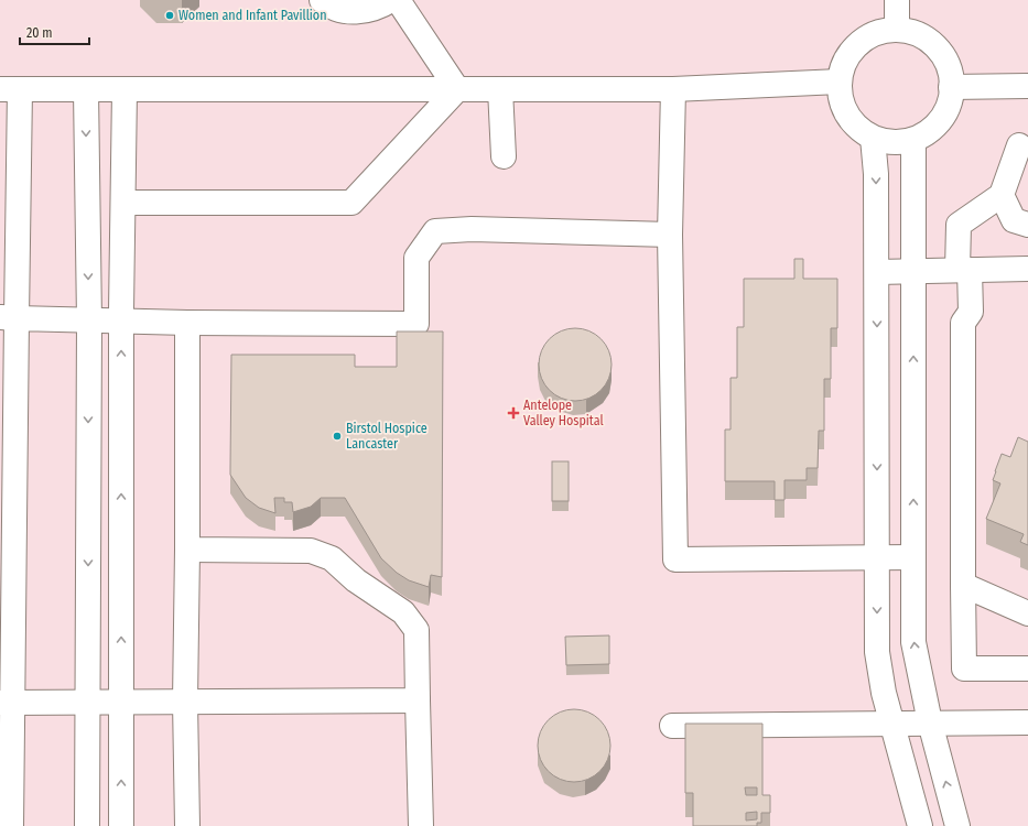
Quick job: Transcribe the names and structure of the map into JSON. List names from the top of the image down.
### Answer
{
  "places": {
    "other": ["Women and Infant Pavillion", "Birstol Hospice Lancaster"],
    "health": ["Antelope Valley Hospital"]
  },
  "scale_bar": "20 m"
}
